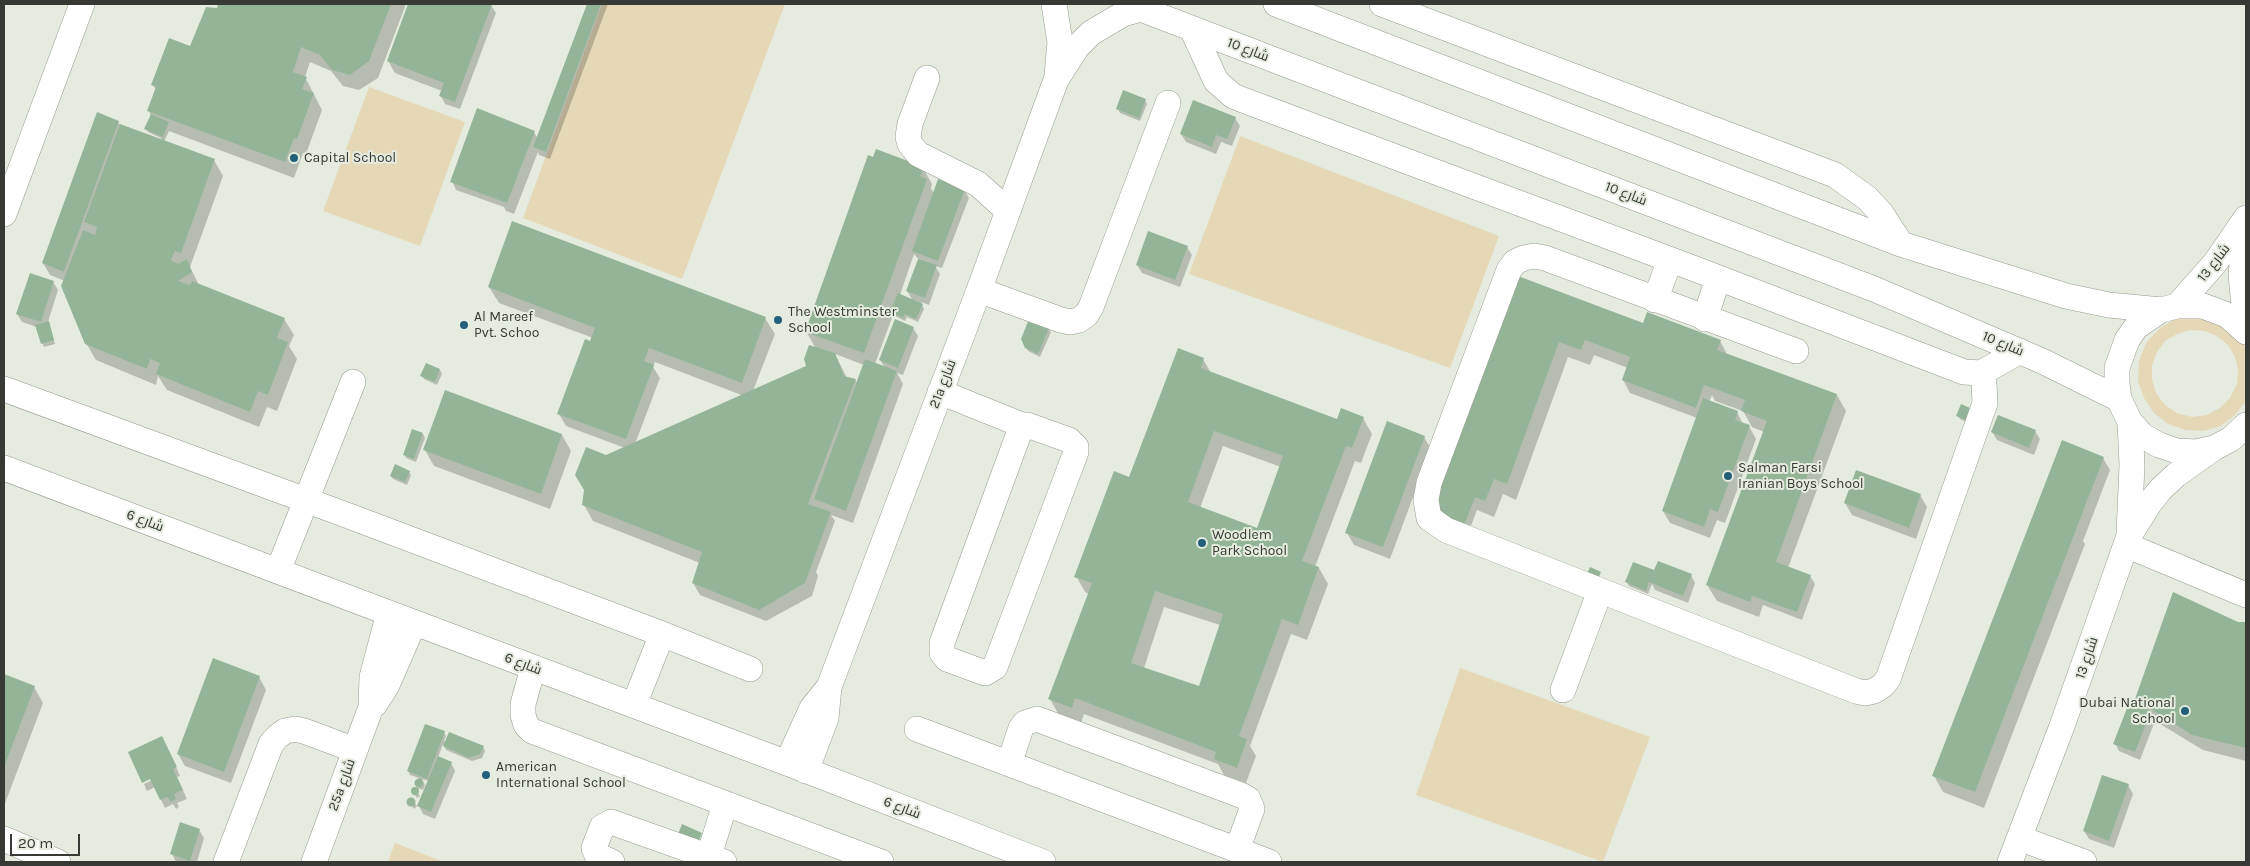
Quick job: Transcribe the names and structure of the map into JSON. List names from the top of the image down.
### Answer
{
  "streets": {
    "street": [
      "شارع 10",
      "شارع 13",
      "21a شارع",
      "شارع 6",
      "25a شارع"
    ]
  },
  "crossings": [
    ["شارع 10", "شارع 13"],
    ["شارع 10", "21a شارع"],
    ["21a شارع", "شارع 6"],
    ["شارع 6", "25a شارع"]
  ],
  "places": [
    "Capital School",
    "The Westminster School",
    "Al Mareef Pvt. Schoo",
    "Salman Farsi Iranian Boys School",
    "Woodlem Park School",
    "Dubai National School",
    "American International School"
  ],
  "scale_bar": "20 m"
}
